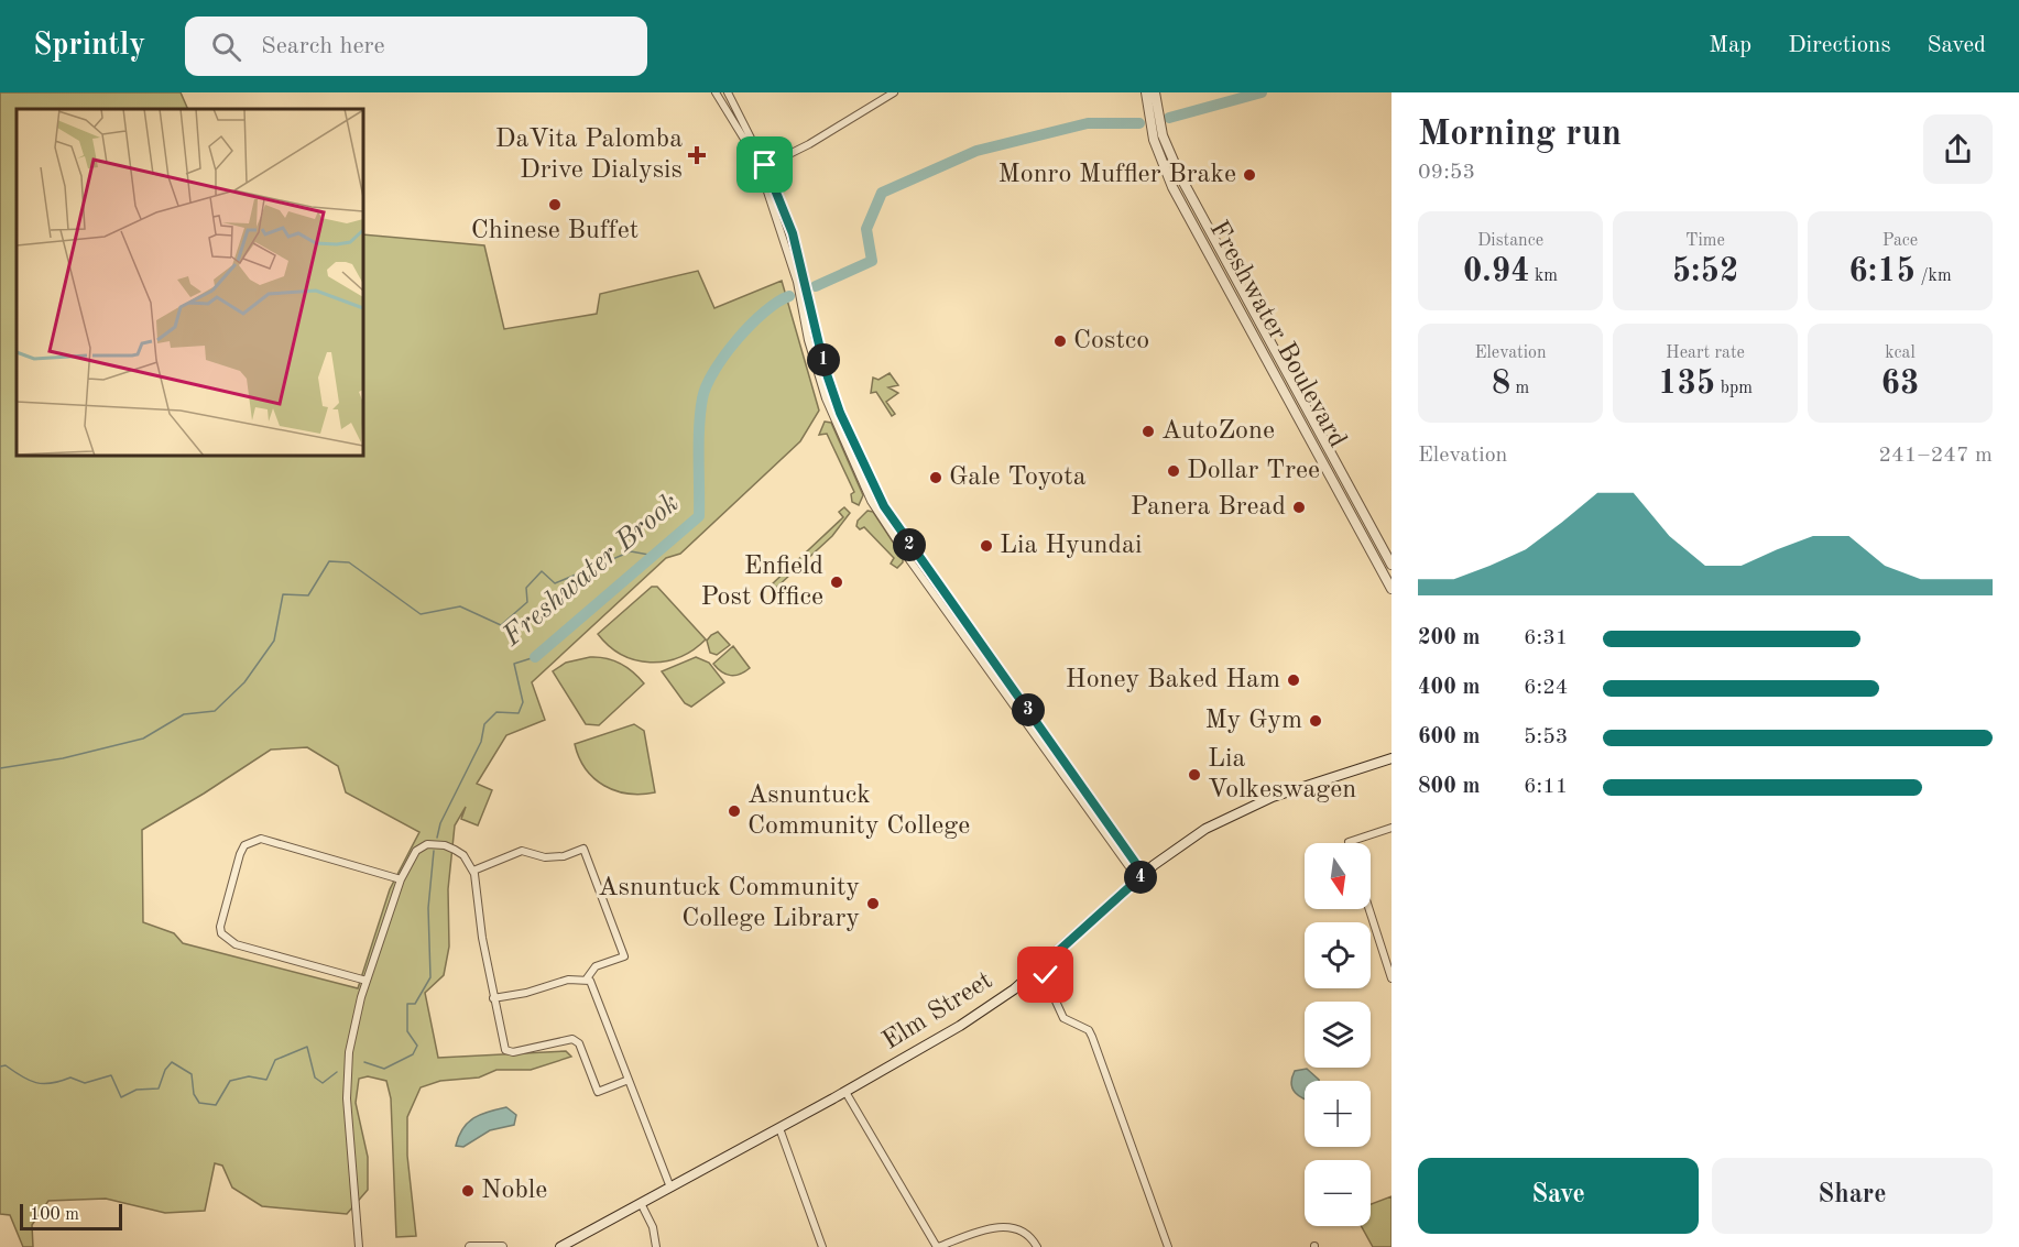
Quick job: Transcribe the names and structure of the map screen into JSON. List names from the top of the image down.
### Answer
{
  "streets": {
    "main road": ["Elm Street"],
    "street": ["Freshwater Boulevard"]
  },
  "water": ["Freshwater Brook"],
  "places": {
    "health": ["DaVita Palomba Drive Dialysis"],
    "other": [
      "Monro Muffler Brake",
      "Chinese Buffet",
      "Costco",
      "AutoZone",
      "Dollar Tree",
      "Gale Toyota",
      "Panera Bread",
      "Lia Hyundai",
      "Enfield Post Office",
      "Honey Baked Ham",
      "My Gym",
      "Lia Volkeswagen",
      "Asnuntuck Community College",
      "Asnuntuck Community College Library",
      "Noble"
    ]
  },
  "scale_bar": "100 m",
  "north": "bottom",
  "page": {
    "header": "Sprintly",
    "search": "Search here",
    "nav": ["Map", "Directions", "Saved"],
    "heading": ["Morning run", "09:53"],
    "stats": [
      ["Distance", "0.94 km"],
      ["Time", "5:52"],
      ["Pace", "6:15 /km"],
      ["Elevation", "8 m"],
      ["Heart rate", "135 bpm"],
      ["kcal", "63"]
    ],
    "pins": [
      "1",
      "2",
      "3",
      "4"
    ],
    "chart": ["Elevation", "241–247 m"],
    "list": [
      {
        "name": "200 m",
        "note": "6:31"
      },
      {
        "name": "400 m",
        "note": "6:24"
      },
      {
        "name": "600 m",
        "note": "5:53"
      },
      {
        "name": "800 m",
        "note": "6:11"
      }
    ],
    "map_buttons": ["+", "−"],
    "buttons": ["Save", "Share"],
    "scale": "100 m"
  }
}
